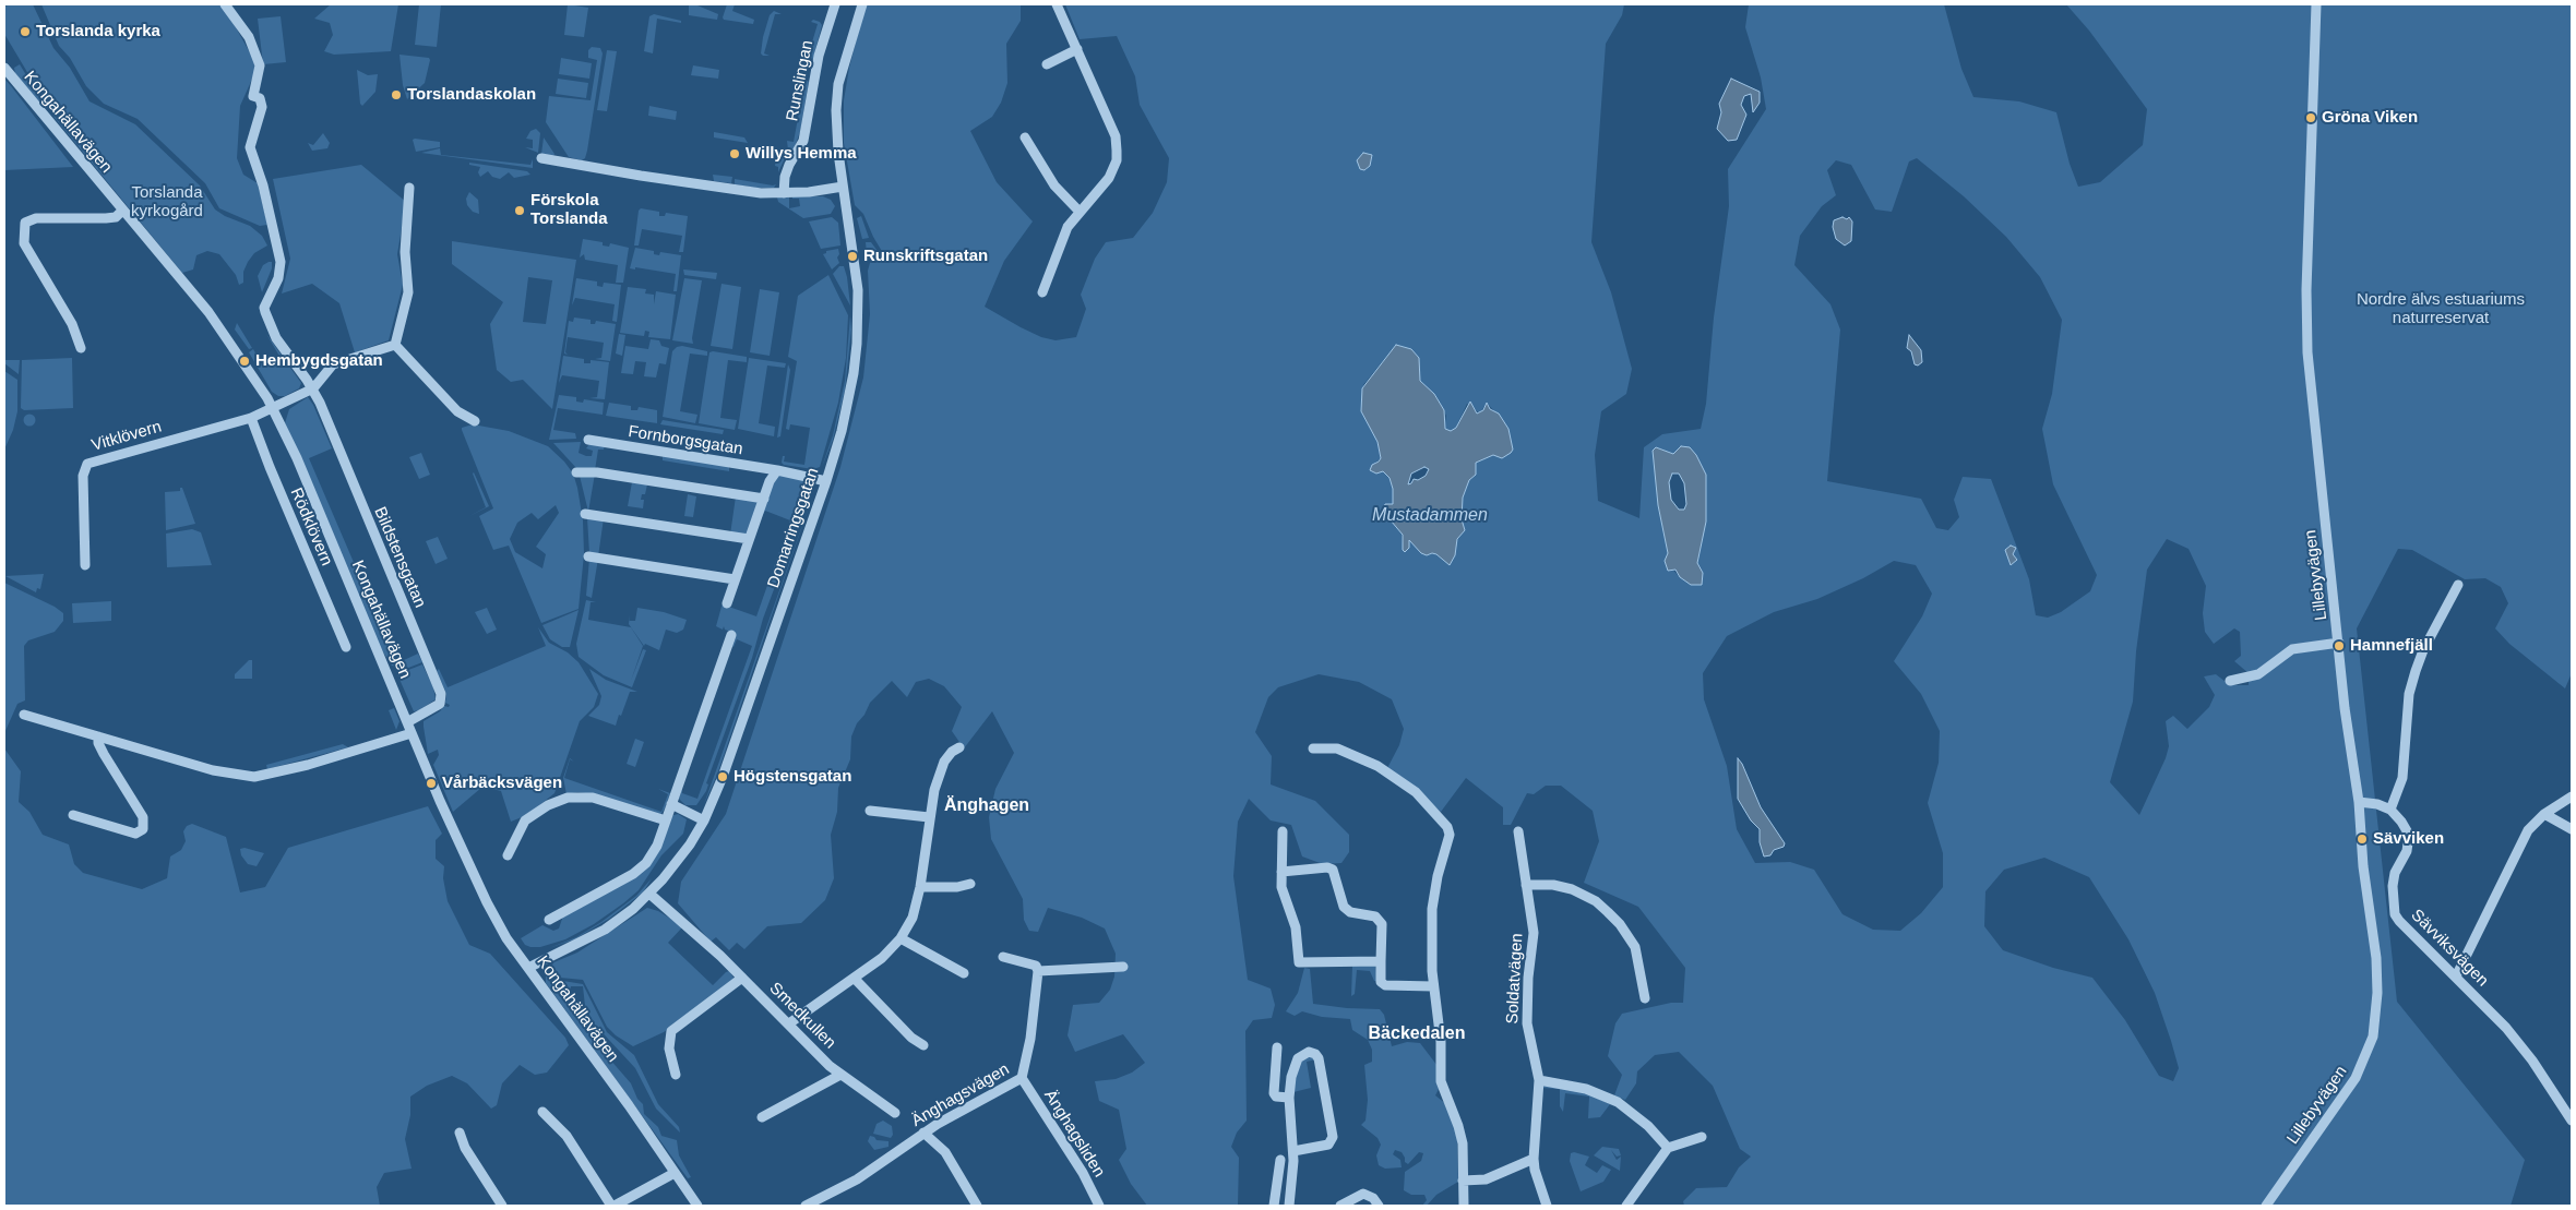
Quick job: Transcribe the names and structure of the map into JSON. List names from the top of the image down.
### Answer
{
  "streets": {
    "street": [
      "Runslingan",
      "Kongahällavägen",
      "Vitklövern",
      "Fornborgsgatan",
      "Rödklövern",
      "Domarringsgatan",
      "Bildstensgatan",
      "Lillebyvägen",
      "Sävviksvägen",
      "Soldatvägen",
      "Smedkullen",
      "Änghagsvägen",
      "Änghagsliden"
    ]
  },
  "crossings": [
    ["Kongahällavägen", "Vitklövern"],
    ["Kongahällavägen", "Domarringsgatan"],
    ["Kongahällavägen", "Bildstensgatan"],
    ["Vitklövern", "Rödklövern"],
    ["Fornborgsgatan", "Domarringsgatan"],
    ["Domarringsgatan", "Smedkullen"],
    ["Änghagsvägen", "Änghagsliden"]
  ],
  "districts": ["Änghagen", "Bäckedalen"],
  "water": ["Mustadammen"],
  "parks": ["Torslanda kyrkogård", "Nordre älvs estuariums naturreservat"],
  "places": [
    "Torslanda kyrka",
    "Torslandaskolan",
    "Gröna Viken",
    "Willys Hemma",
    "Förskola Torslanda",
    "Runskriftsgatan",
    "Hembygdsgatan",
    "Hamnefjäll",
    "Högstensgatan",
    "Vårbäcksvägen",
    "Sävviken"
  ]
}
